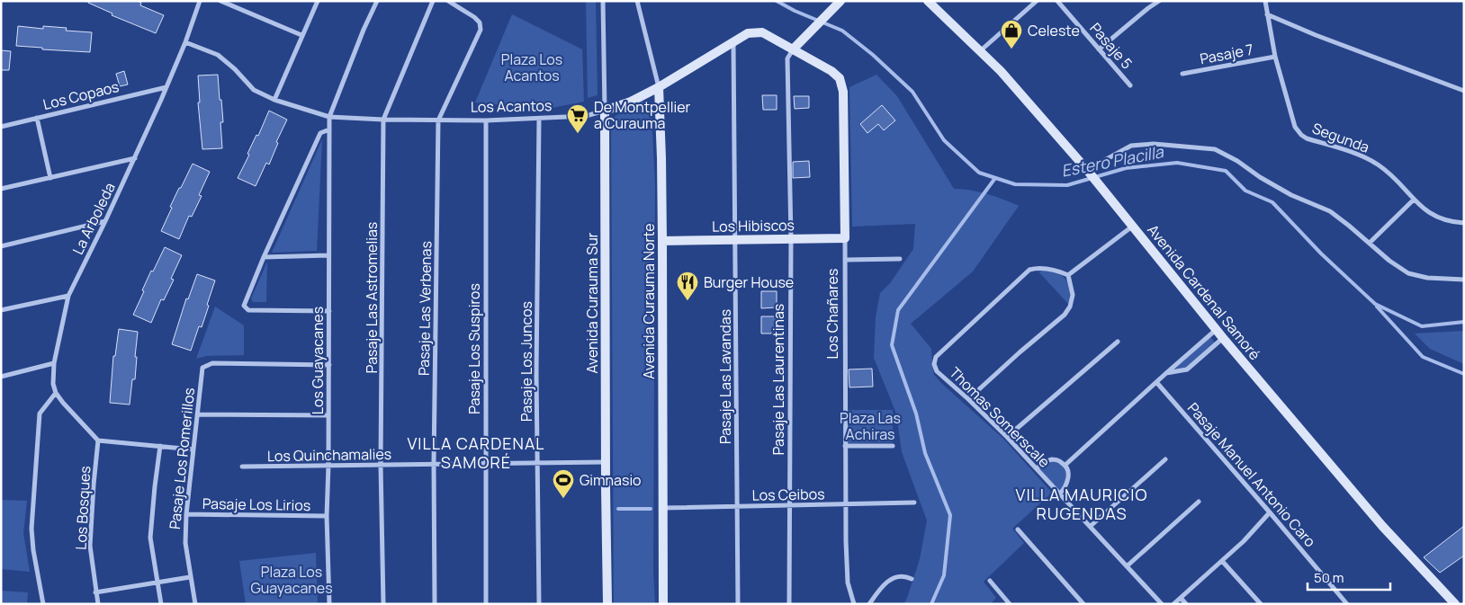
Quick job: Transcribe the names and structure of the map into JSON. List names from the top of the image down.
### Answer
{
  "streets": {
    "street": [
      "Pasaje 5",
      "Pasaje 7",
      "Los Copaos",
      "Los Acantos",
      "Segunda",
      "La Arboleda",
      "Los Hibiscos",
      "Avenida Cardenal Samoré",
      "Pasaje Las Astromelias",
      "Avenida Curauma Norte",
      "Avenida Curauma Sur",
      "Pasaje Las Verbenas",
      "Los Chañares",
      "Pasaje Los Suspiros",
      "Los Guayacanes",
      "Pasaje Los Juncos",
      "Pasaje Las Lavandas",
      "Pasaje Las Laurentinas",
      "Thomas Somerscale",
      "Los Quinchamalies",
      "Pasaje Los Romerillos",
      "Pasaje Manuel Antonio Caro",
      "Los Ceibos",
      "Pasaje Los Lirios",
      "Los Bosques"
    ]
  },
  "crossings": [
    ["Pasaje 7", "Segunda"],
    ["Los Copaos", "La Arboleda"],
    ["Los Acantos", "La Arboleda"],
    ["Los Acantos", "Pasaje Las Astromelias"],
    ["Los Acantos", "Avenida Curauma Norte"],
    ["Los Acantos", "Avenida Curauma Sur"],
    ["Los Acantos", "Pasaje Las Verbenas"],
    ["Los Acantos", "Los Chañares"],
    ["Los Acantos", "Pasaje Los Suspiros"],
    ["Los Acantos", "Los Guayacanes"],
    ["Los Acantos", "Pasaje Los Juncos"],
    ["Los Acantos", "Pasaje Las Lavandas"],
    ["Los Acantos", "Pasaje Las Laurentinas"],
    ["Los Hibiscos", "Avenida Curauma Norte"],
    ["Los Hibiscos", "Los Chañares"],
    ["Los Hibiscos", "Pasaje Las Lavandas"],
    ["Los Hibiscos", "Pasaje Las Laurentinas"],
    ["Pasaje Las Astromelias", "Los Quinchamalies"],
    ["Avenida Curauma Norte", "Los Ceibos"],
    ["Avenida Curauma Sur", "Los Quinchamalies"],
    ["Pasaje Las Verbenas", "Los Quinchamalies"],
    ["Los Chañares", "Pasaje Las Laurentinas"],
    ["Los Chañares", "Los Ceibos"],
    ["Pasaje Los Suspiros", "Los Quinchamalies"],
    ["Los Guayacanes", "Los Quinchamalies"],
    ["Los Guayacanes", "Pasaje Los Romerillos"],
    ["Los Guayacanes", "Pasaje Los Lirios"],
    ["Pasaje Los Juncos", "Los Quinchamalies"],
    ["Pasaje Las Lavandas", "Los Ceibos"],
    ["Pasaje Las Laurentinas", "Los Ceibos"],
    ["Pasaje Los Romerillos", "Pasaje Los Lirios"]
  ],
  "districts": ["VILLA CARDENAL SAMORÉ", "VILLA MAURICIO RUGENDAS"],
  "water": ["Estero Placilla"],
  "parks": ["Plaza Los Acantos", "Plaza Las Achiras", "Plaza Los Guayacanes"],
  "places": {
    "shop": ["Celeste"],
    "supermarket": ["De Montpellier a Curauma"],
    "restaurant": ["Burger House"],
    "sports": ["Gimnasio"]
  },
  "scale_bar": "50 m"
}
